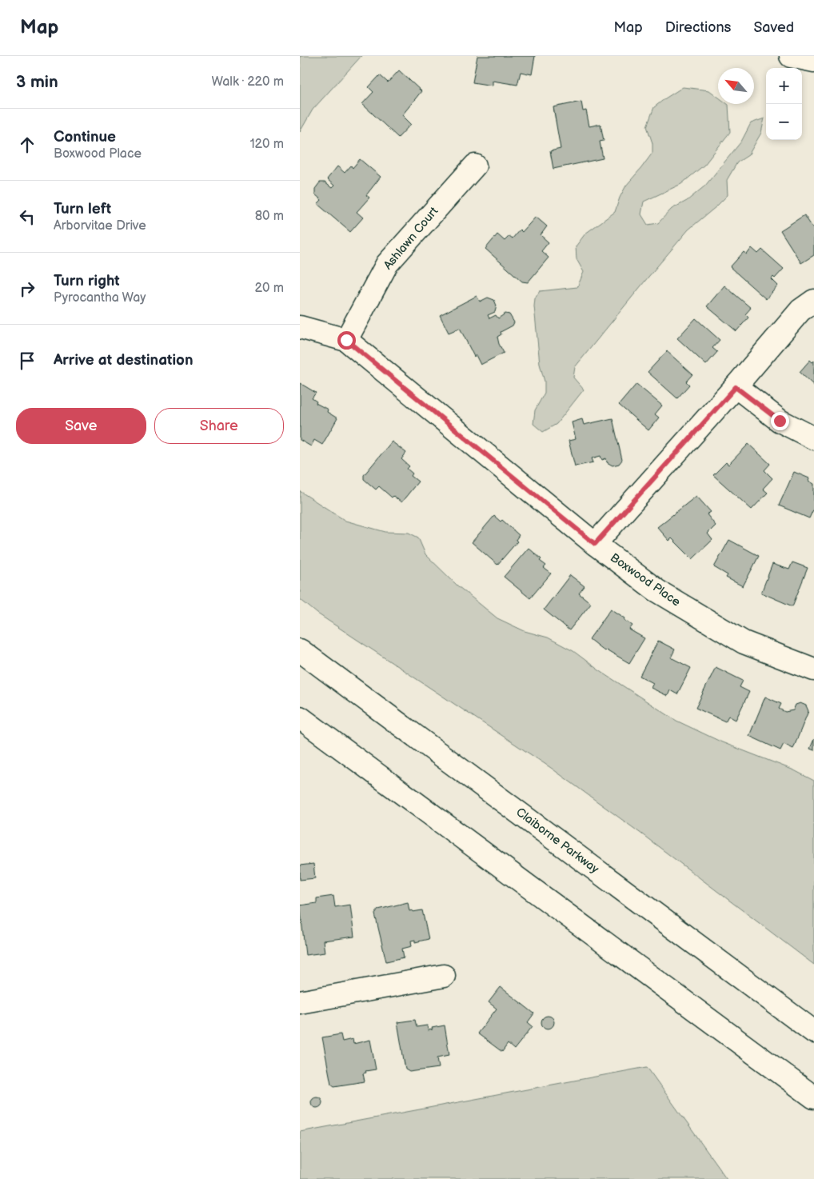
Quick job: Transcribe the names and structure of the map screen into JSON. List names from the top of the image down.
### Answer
{
  "streets": {
    "street": ["Ashlawn Court", "Boxwood Place", "Claiborne Parkway"]
  },
  "crossings": [
    ["Ashlawn Court", "Boxwood Place"]
  ],
  "north": "top left",
  "page": {
    "header": "Map",
    "nav": ["Map", "Directions", "Saved"],
    "heading": ["3 min", "Walk · 220 m"],
    "map_buttons": ["+", "−"],
    "list": [
      ["Continue", "Boxwood Place", "120 m"],
      ["Turn left", "Arborvitae Drive", "80 m"],
      ["Turn right", "Pyrocantha Way", "20 m"],
      "Arrive at destination"
    ],
    "buttons": ["Save", "Share"]
  }
}
